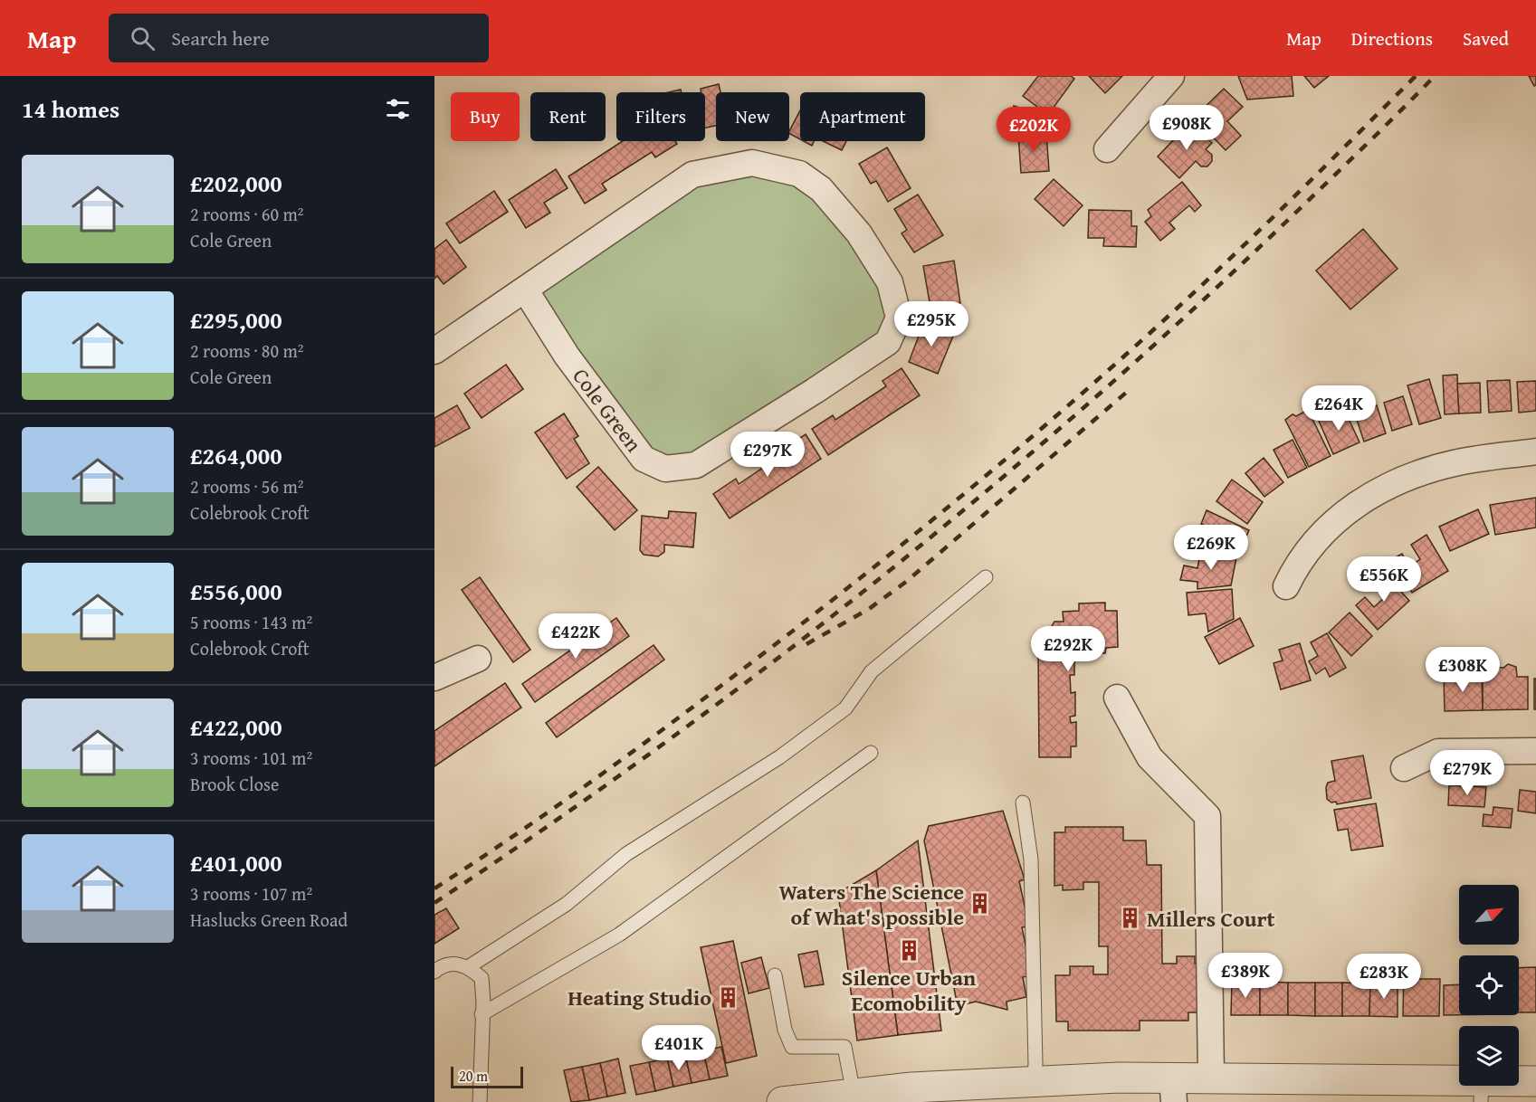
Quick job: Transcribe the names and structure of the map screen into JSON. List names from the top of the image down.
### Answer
{
  "streets": {
    "street": ["Cole Green"]
  },
  "places": {
    "building": [
      "Waters The Science of What's possible",
      "Millers Court",
      "Silence Urban Ecomobility",
      "Heating Studio"
    ]
  },
  "scale_bar": "20 m",
  "north": "top right",
  "page": {
    "header": "Map",
    "search": "Search here",
    "nav": ["Map", "Directions", "Saved"],
    "heading": "14 homes",
    "chip": [
      "Buy",
      "Rent",
      "Filters",
      "New",
      "Apartment"
    ],
    "price": [
      "£908K",
      "£202K",
      "£295K",
      "£264K",
      "£297K",
      "£269K",
      "£556K",
      "£422K",
      "£292K",
      "£308K",
      "£279K",
      "£389K",
      "£283K",
      "£401K"
    ],
    "list": [
      {
        "name": "£202,000",
        "note": "2 rooms · 60 m² · Cole Green"
      },
      {
        "name": "£295,000",
        "note": "2 rooms · 80 m² · Cole Green"
      },
      {
        "name": "£264,000",
        "note": "2 rooms · 56 m² · Colebrook Croft"
      },
      {
        "name": "£556,000",
        "note": "5 rooms · 143 m² · Colebrook Croft"
      },
      {
        "name": "£422,000",
        "note": "3 rooms · 101 m² · Brook Close"
      },
      {
        "name": "£401,000",
        "note": "3 rooms · 107 m² · Haslucks Green Road"
      }
    ],
    "scale": "20 m"
  }
}
